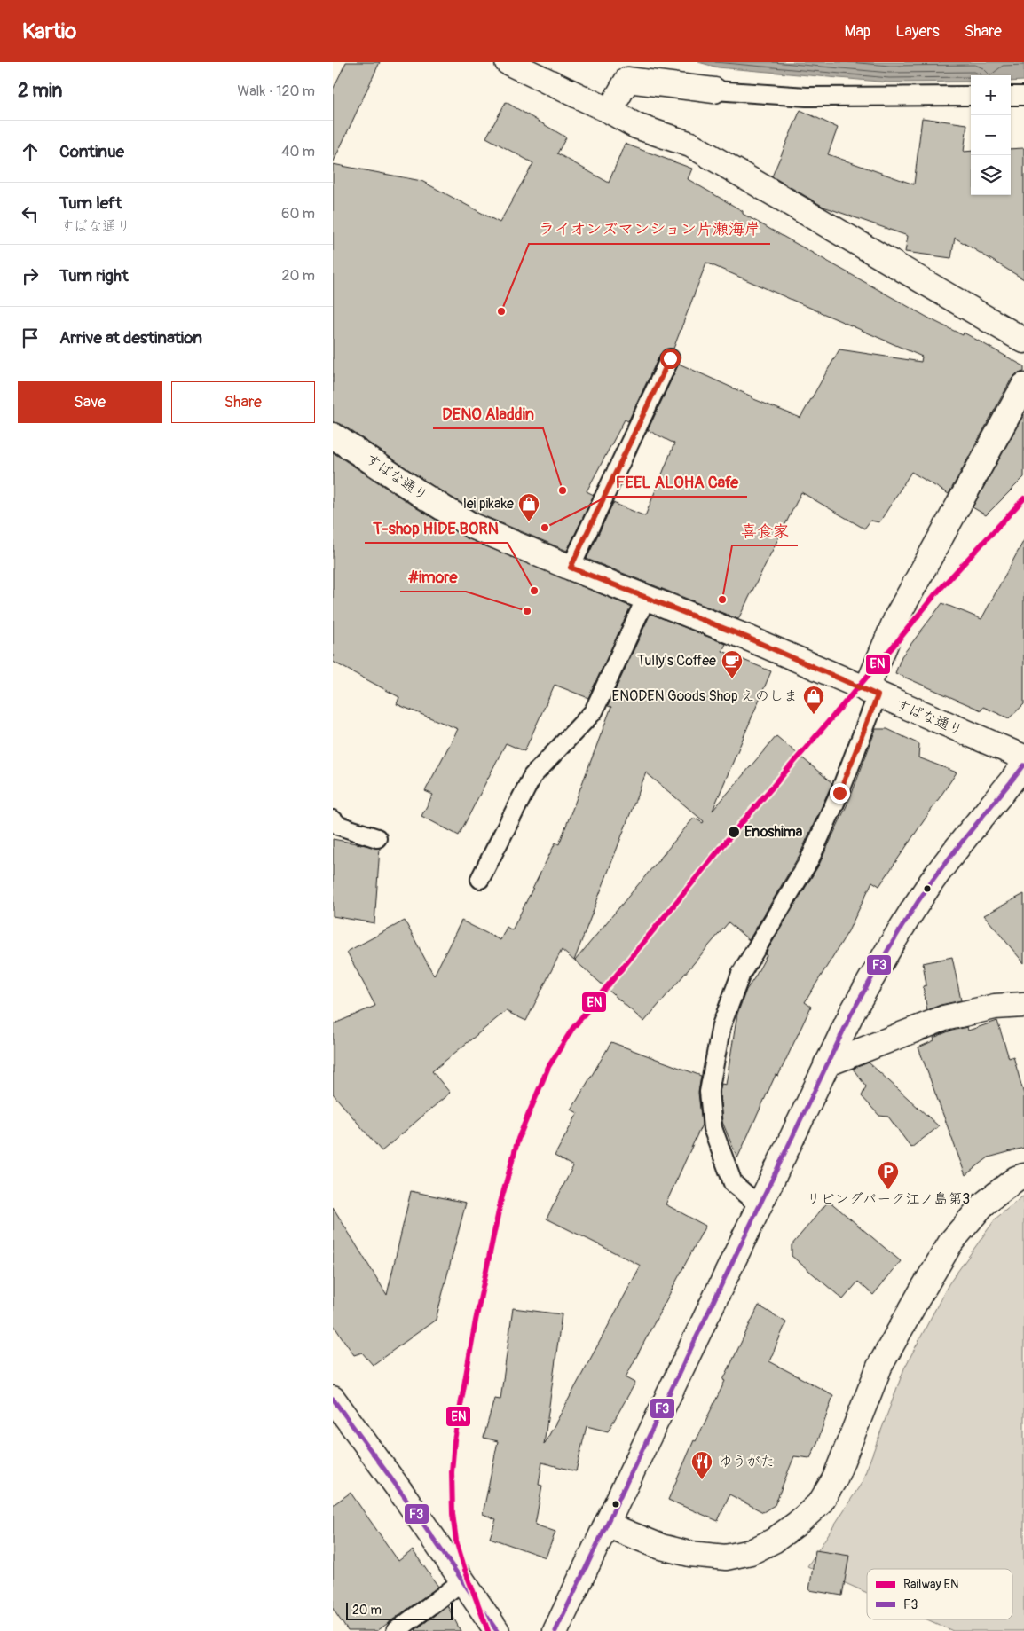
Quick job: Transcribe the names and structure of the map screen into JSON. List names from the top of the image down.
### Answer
{
  "streets": {
    "main road": ["すばな通り"]
  },
  "places": {
    "other": [
      "ライオンズマンション片瀬海岸",
      "DENO Aladdin",
      "FEEL ALOHA Cafe",
      "T-shop HIDE BORN",
      "喜食家",
      "#imore",
      "Enoshima"
    ],
    "shop": ["lei pikake", "ENODEN Goods Shop えのしま"],
    "cafe": ["Tully's Coffee"],
    "parking": ["リビングパーク江ノ島第3"],
    "restaurant": ["ゆうがた"]
  },
  "lines": ["rail line EN", "transit line F3"],
  "legend": ["Railway EN", "F3"],
  "scale_bar": "20 m",
  "page": {
    "header": "Kartio",
    "nav": ["Map", "Layers", "Share"],
    "heading": ["2 min", "Walk · 120 m"],
    "map_buttons": ["+", "−"],
    "list": [
      ["Continue", "40 m"],
      ["Turn left", "すばな通り", "60 m"],
      ["Turn right", "20 m"],
      "Arrive at destination"
    ],
    "buttons": ["Save", "Share"],
    "scale": "20 m"
  }
}
